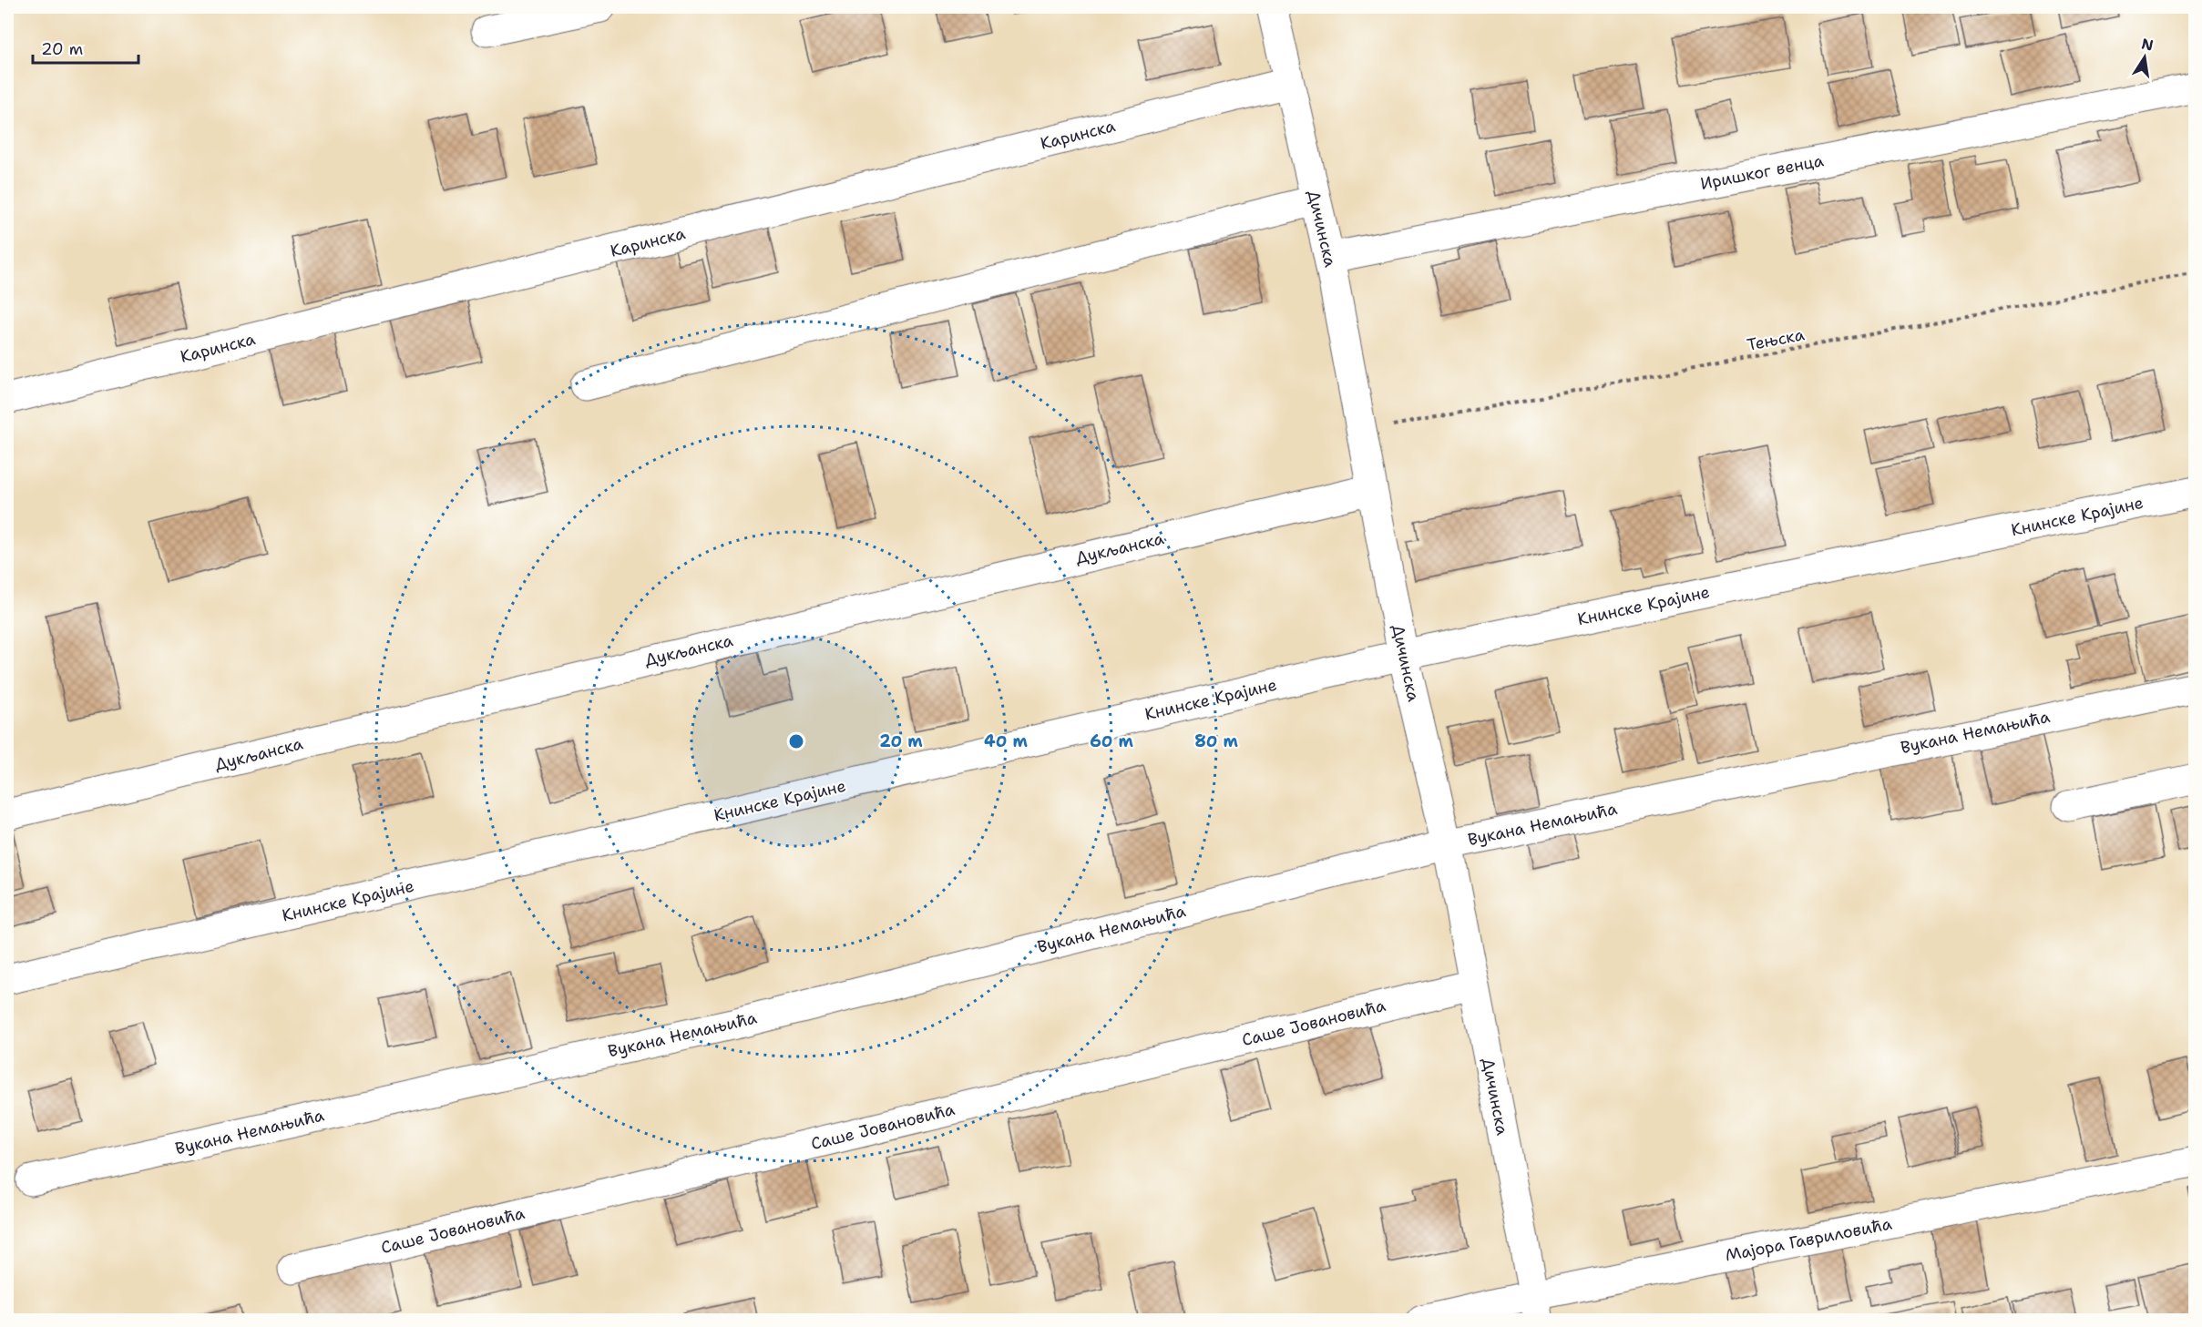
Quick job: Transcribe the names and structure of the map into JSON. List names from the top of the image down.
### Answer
{
  "streets": {
    "street": [
      "Каринска",
      "Иришког венца",
      "Дичинска",
      "Книнске Крајине",
      "Дукљанска",
      "Вукана Немањића",
      "Саше Јовановића",
      "Мајора Гавриловића"
    ],
    "path": ["Тењска"]
  },
  "crossings": [
    ["Каринска", "Дичинска"],
    ["Иришког венца", "Дичинска"],
    ["Дичинска", "Тењска"],
    ["Дичинска", "Книнске Крајине"],
    ["Дичинска", "Дукљанска"],
    ["Дичинска", "Вукана Немањића"],
    ["Дичинска", "Саше Јовановића"],
    ["Дичинска", "Мајора Гавриловића"]
  ],
  "scale_bar": "20 m",
  "north": "top",
  "rings": [
    "20 m",
    "40 m",
    "60 m",
    "80 m"
  ]
}
